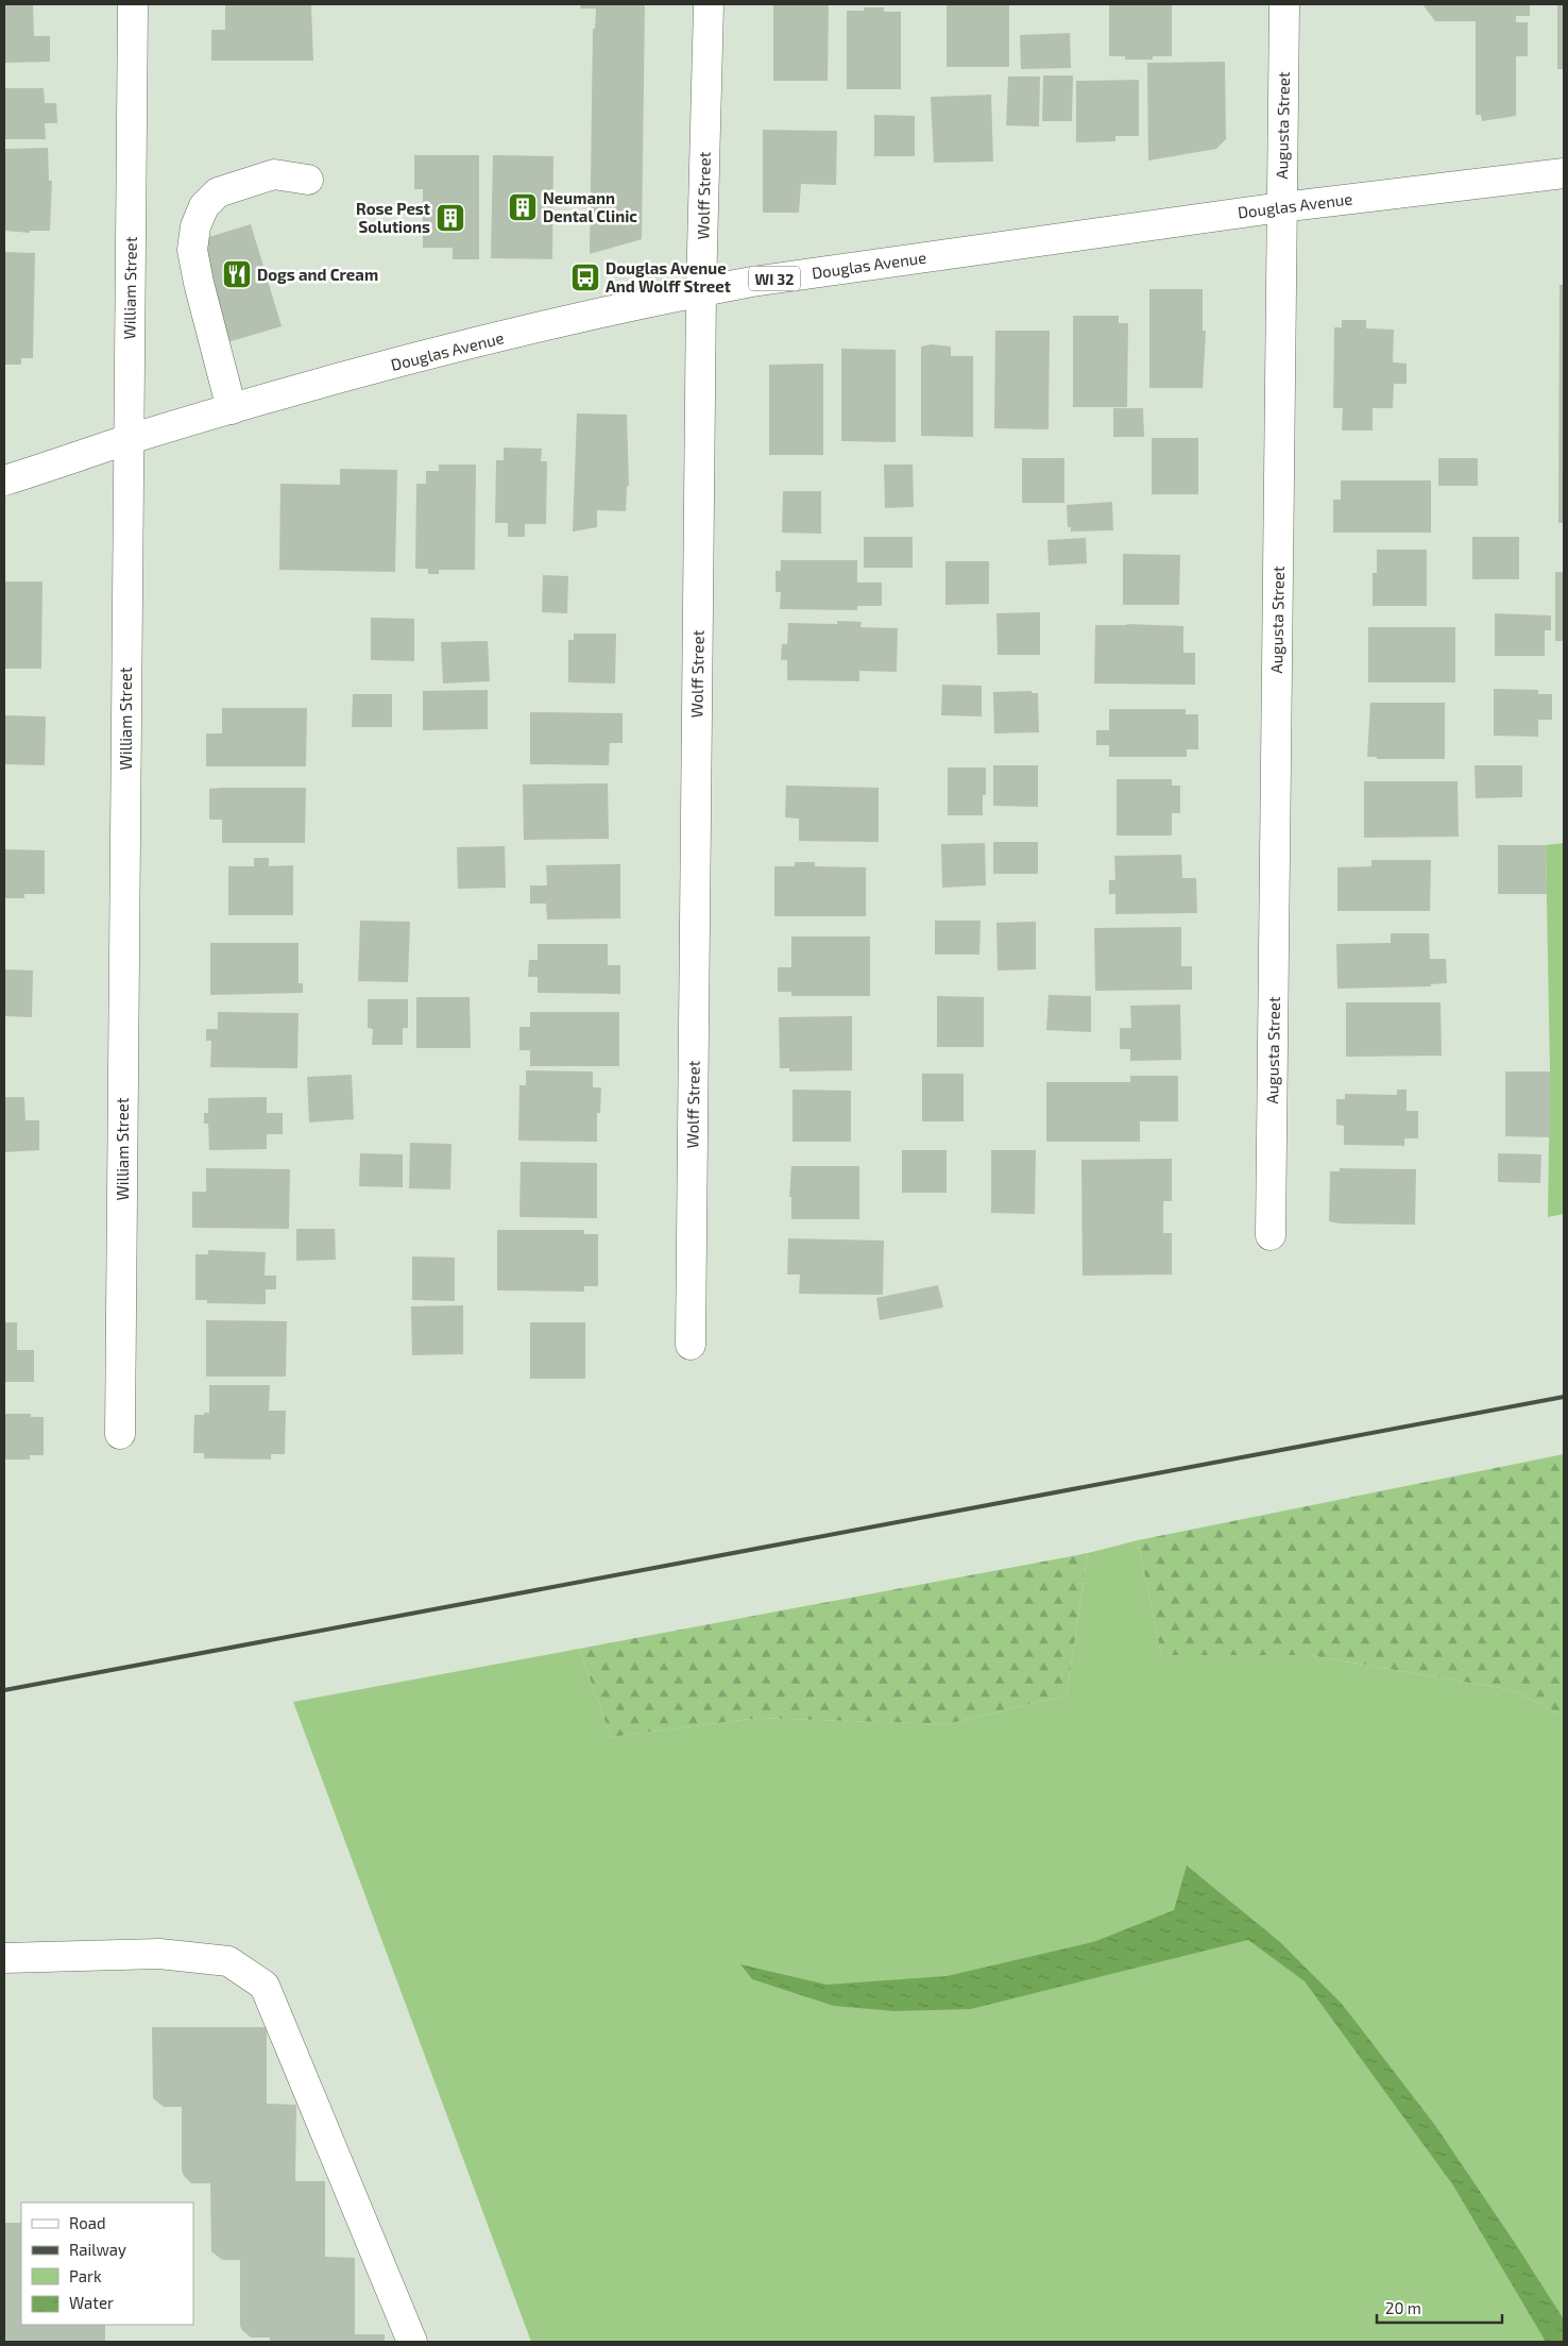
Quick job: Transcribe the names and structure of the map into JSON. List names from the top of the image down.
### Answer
{
  "streets": {
    "street": [
      "Augusta Street",
      "Wolff Street",
      "Douglas Avenue",
      "WI 32",
      "William Street"
    ]
  },
  "crossings": [
    ["Augusta Street", "Douglas Avenue"],
    ["Wolff Street", "Douglas Avenue"],
    ["Douglas Avenue", "William Street"]
  ],
  "places": {
    "building": ["Neumann Dental Clinic", "Rose Pest Solutions"],
    "restaurant": ["Dogs and Cream"],
    "bus stop": ["Douglas Avenue And Wolff Street"]
  },
  "legend": [
    "Road",
    "Railway",
    "Park",
    "Water"
  ],
  "scale_bar": "20 m"
}
